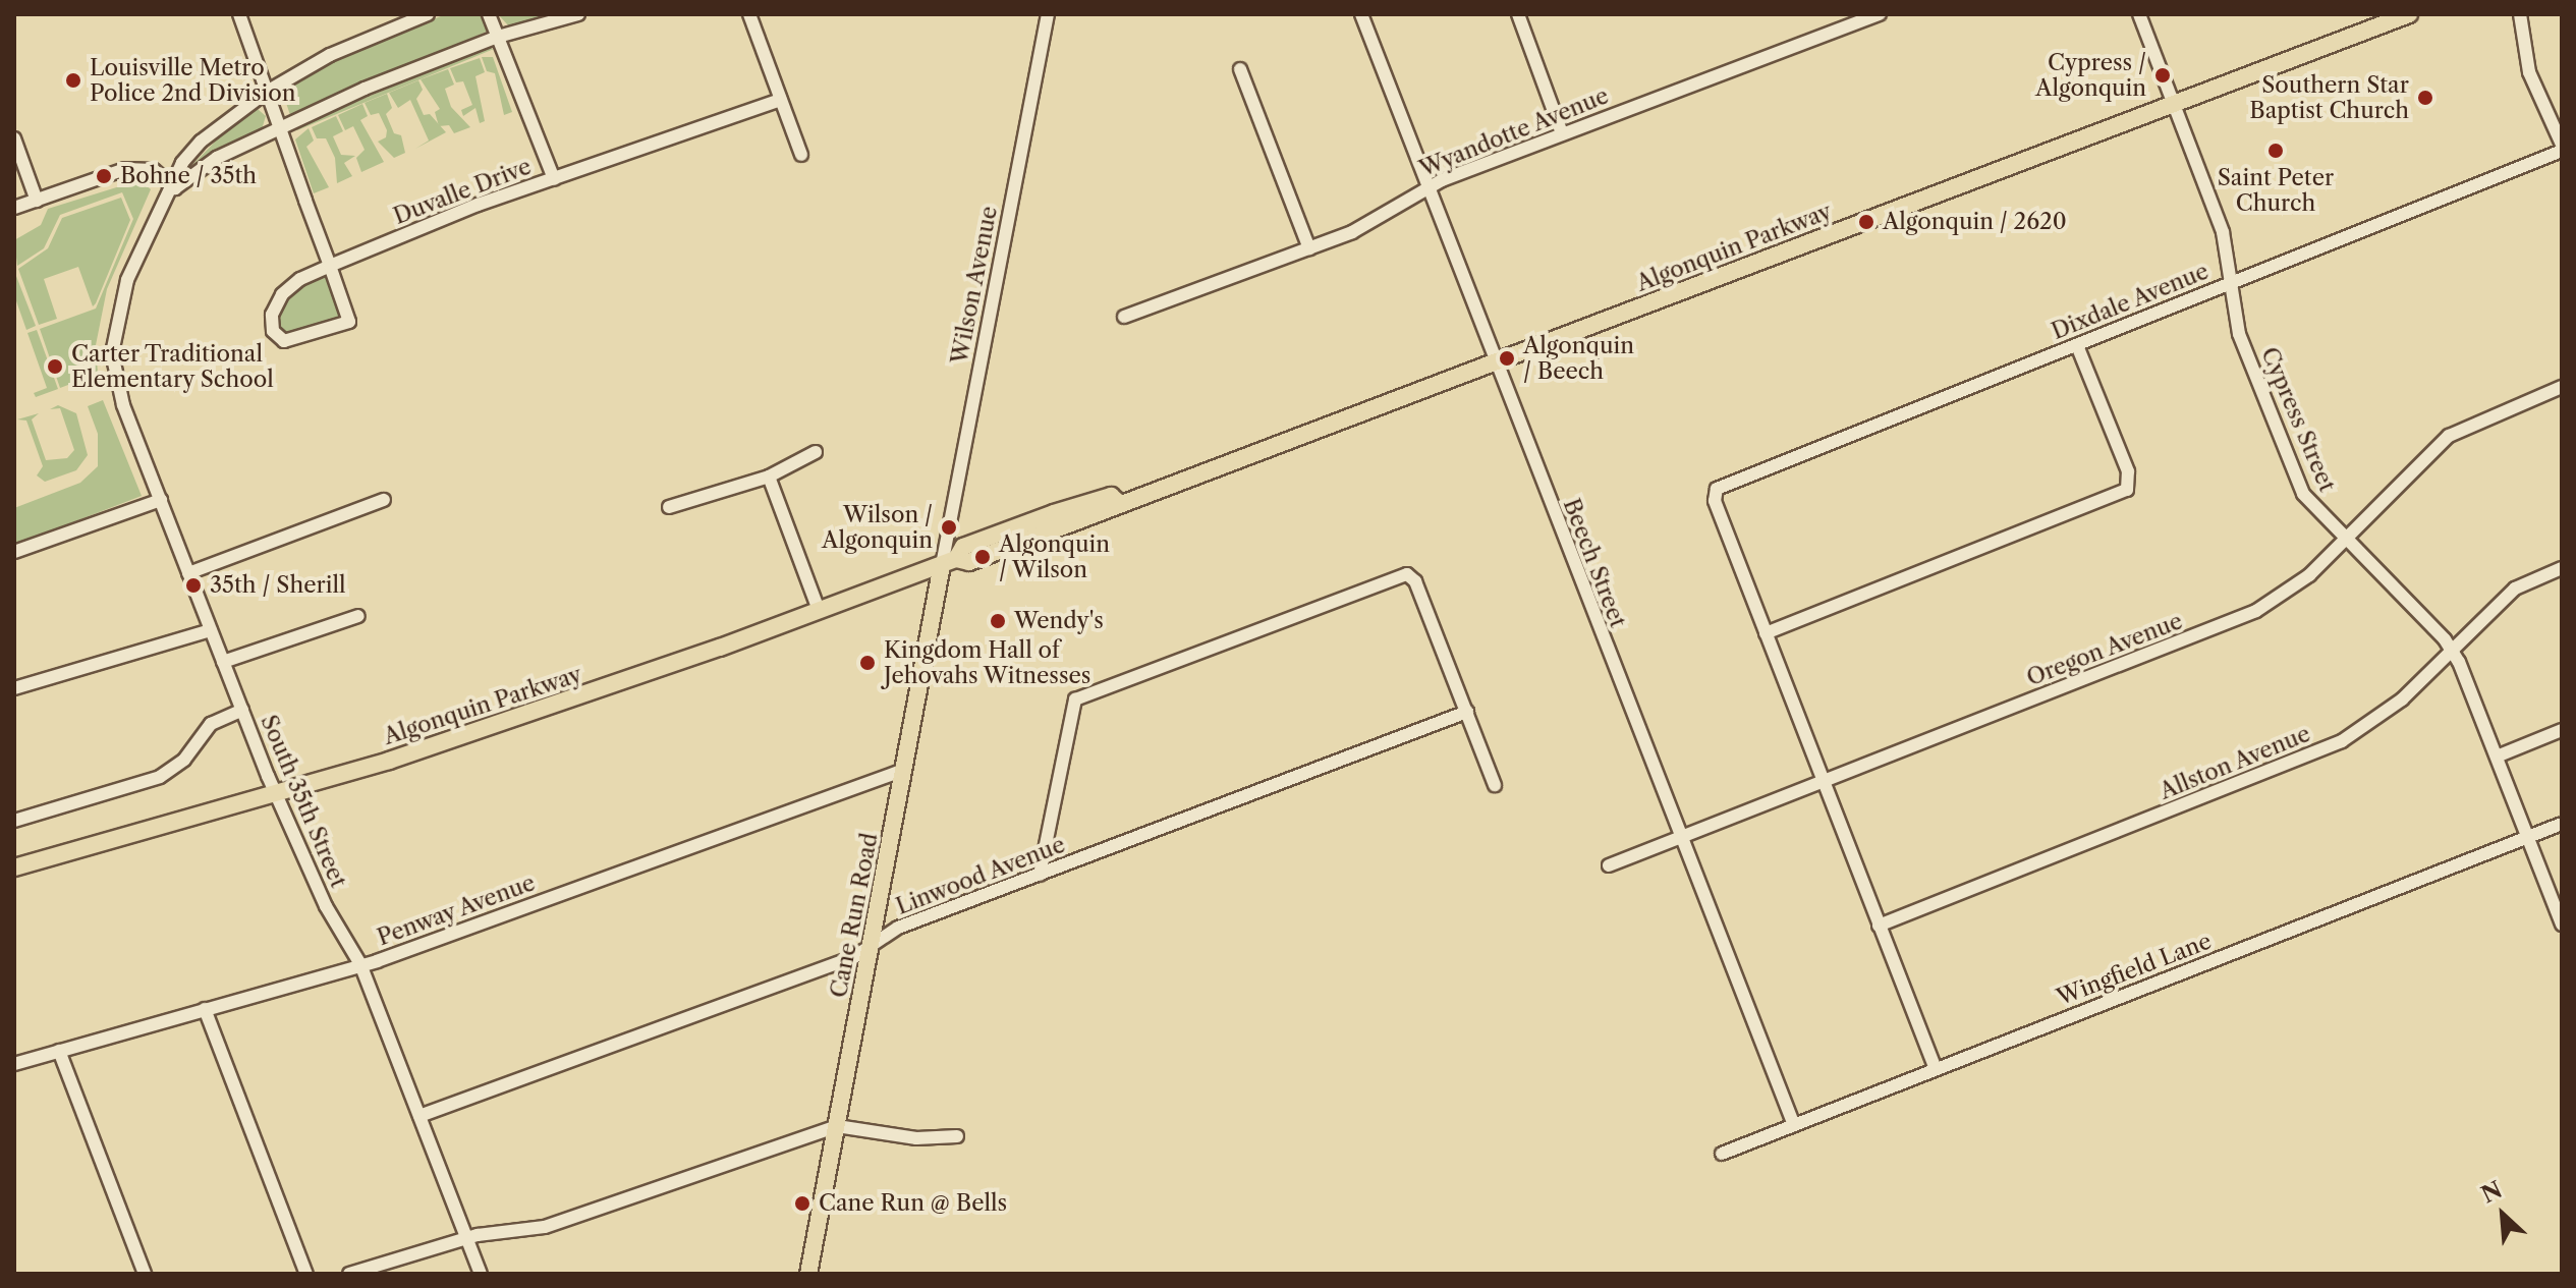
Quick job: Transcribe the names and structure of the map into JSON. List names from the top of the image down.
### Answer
{
  "streets": {
    "main road": ["Algonquin Parkway", "Cane Run Road"],
    "street": [
      "Wyandotte Avenue",
      "Duvalle Drive",
      "Wilson Avenue",
      "Dixdale Avenue",
      "Cypress Street",
      "Beech Street",
      "Oregon Avenue",
      "Allston Avenue",
      "South 35th Street",
      "Linwood Avenue",
      "Penway Avenue",
      "Wingfield Lane"
    ]
  },
  "crossings": [
    ["Wyandotte Avenue", "Beech Street"],
    ["Algonquin Parkway", "Wilson Avenue"],
    ["Algonquin Parkway", "Cypress Street"],
    ["Algonquin Parkway", "Beech Street"],
    ["Algonquin Parkway", "South 35th Street"],
    ["Algonquin Parkway", "Cane Run Road"],
    ["Wilson Avenue", "Cane Run Road"],
    ["Dixdale Avenue", "Cypress Street"],
    ["Cypress Street", "Oregon Avenue"],
    ["Cypress Street", "Allston Avenue"],
    ["Cypress Street", "Wingfield Lane"],
    ["Beech Street", "Oregon Avenue"],
    ["Beech Street", "Wingfield Lane"],
    ["South 35th Street", "Linwood Avenue"],
    ["South 35th Street", "Penway Avenue"],
    ["Linwood Avenue", "Cane Run Road"],
    ["Penway Avenue", "Cane Run Road"]
  ],
  "places": [
    "Cypress / Algonquin",
    "Louisville Metro Police 2nd Division",
    "Southern Star Baptist Church",
    "Saint Peter Church",
    "Bohne / 35th",
    "Algonquin / 2620",
    "Algonquin / Beech",
    "Carter Traditional Elementary School",
    "Wilson / Algonquin",
    "Algonquin / Wilson",
    "35th / Sherill",
    "Wendy's",
    "Kingdom Hall of Jehovahs Witnesses",
    "Cane Run @ Bells"
  ],
  "north": "top left"
}
